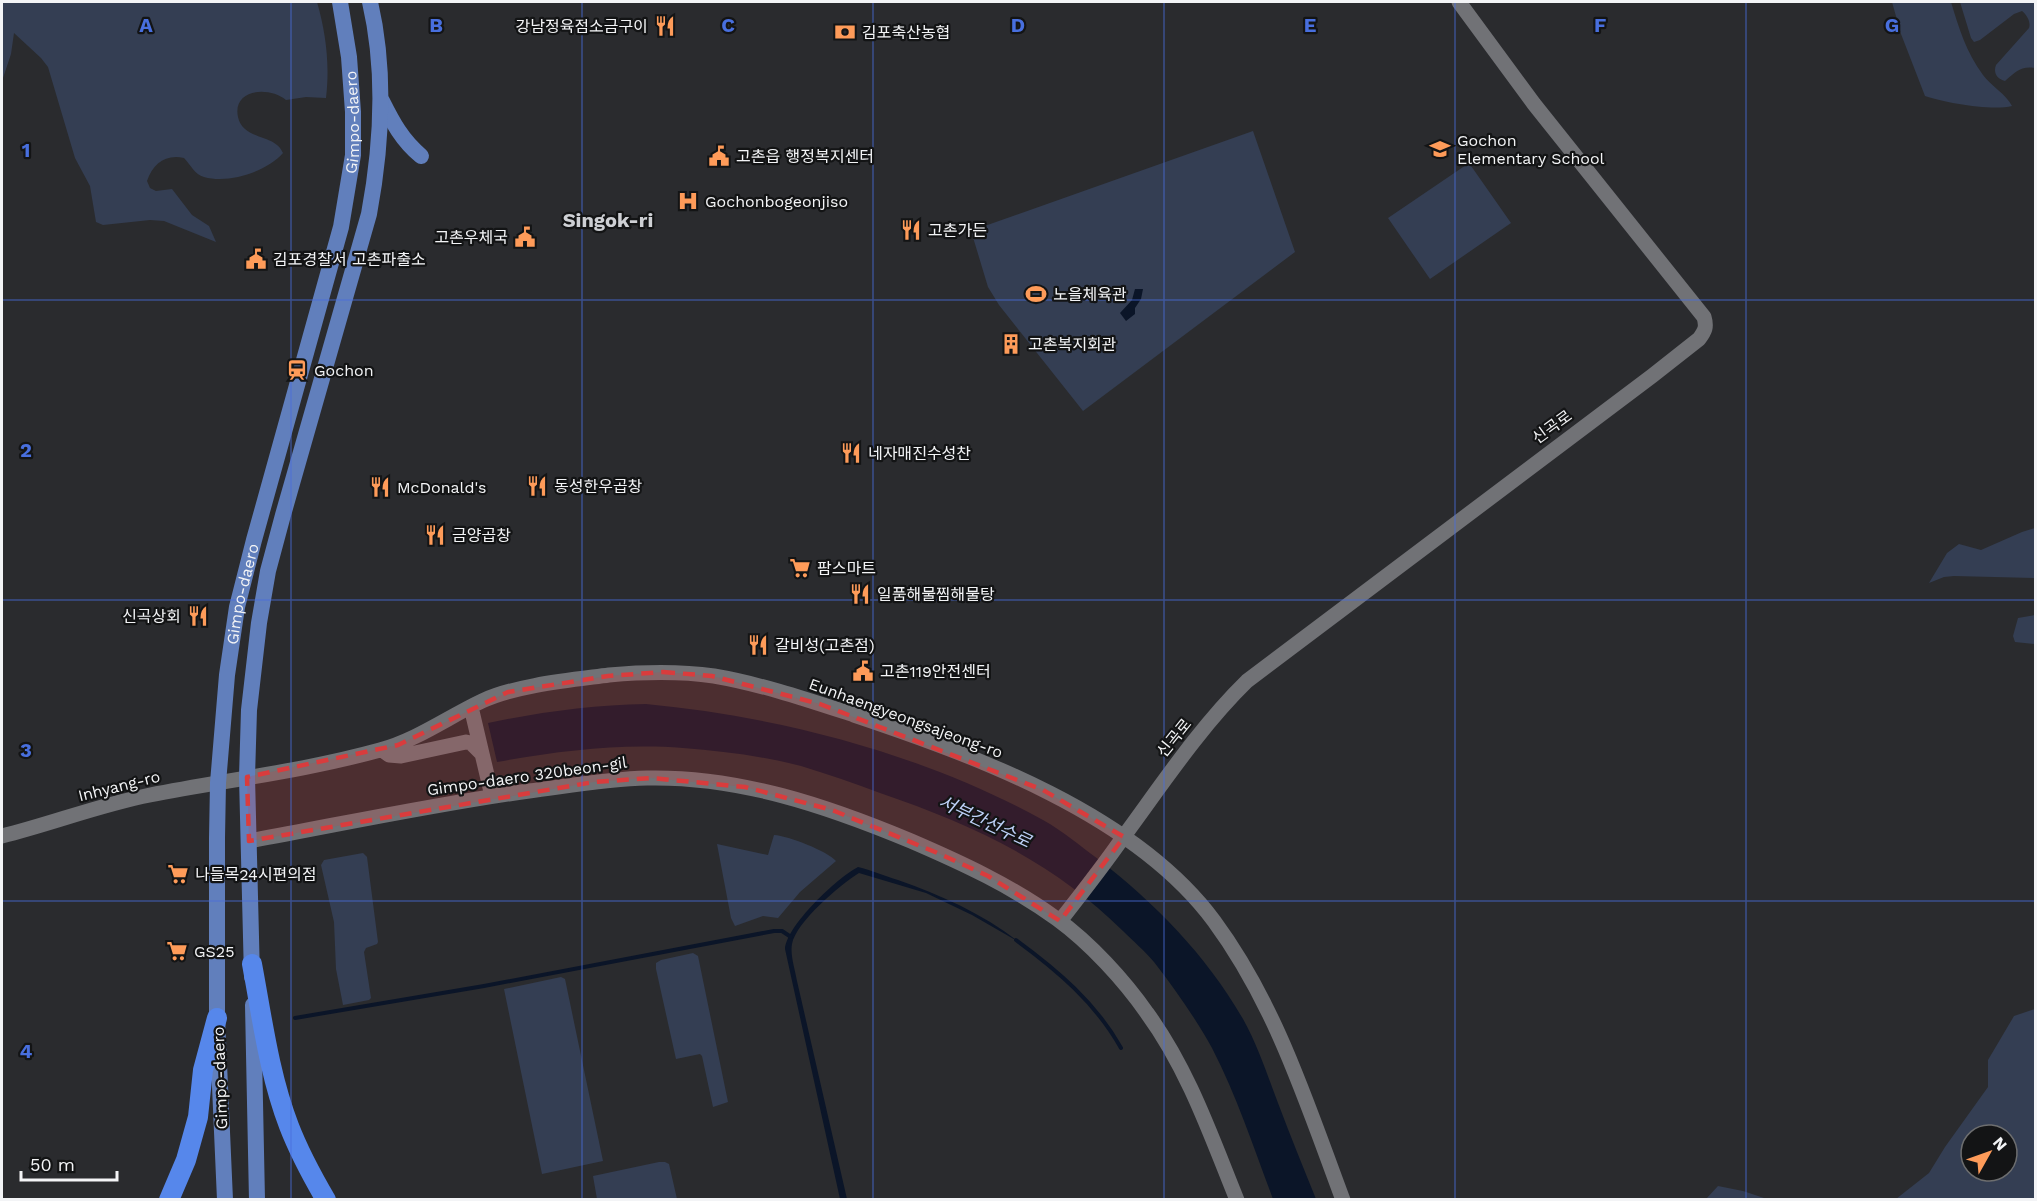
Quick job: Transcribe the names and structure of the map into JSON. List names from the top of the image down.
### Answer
{
  "streets": {
    "main road": ["Gimpo-daero"],
    "street": [
      "신곡로",
      "Eunhaengyeongsajeong-ro",
      "Gimpo-daero 320beon-gil",
      "Inhyang-ro"
    ]
  },
  "crossings": [
    ["Gimpo-daero", "Eunhaengyeongsajeong-ro"],
    ["Gimpo-daero", "Gimpo-daero 320beon-gil"],
    ["Gimpo-daero", "Inhyang-ro"],
    ["신곡로", "Eunhaengyeongsajeong-ro"],
    ["Eunhaengyeongsajeong-ro", "Inhyang-ro"]
  ],
  "districts": ["Singok-ri"],
  "water": ["서부간선수로"],
  "places": {
    "restaurant": [
      "강남정육점소금구이",
      "고촌가든",
      "네자매진수성찬",
      "동성한우곱창",
      "McDonald's",
      "금양곱창",
      "일품해물찜해물탕",
      "신곡상회",
      "갈비성(고촌점)"
    ],
    "bank": ["김포축산농협"],
    "school or university": ["Gochon Elementary School"],
    "public building": [
      "고촌읍 행정복지센터",
      "고촌우체국",
      "김포경찰서 고촌파출소",
      "고촌119안전센터"
    ],
    "hospital": ["Gochonbogeonjiso"],
    "sports": ["노을체육관"],
    "building": ["고촌복지회관"],
    "station": ["Gochon"],
    "supermarket": ["팜스마트", "나들목24시편의점", "GS25"]
  },
  "scale_bar": "50 m",
  "north": "top right",
  "grid": {
    "columns": [
      "A",
      "B",
      "C",
      "D",
      "E",
      "F",
      "G"
    ],
    "rows": [
      "1",
      "2",
      "3",
      "4"
    ]
  }
}
